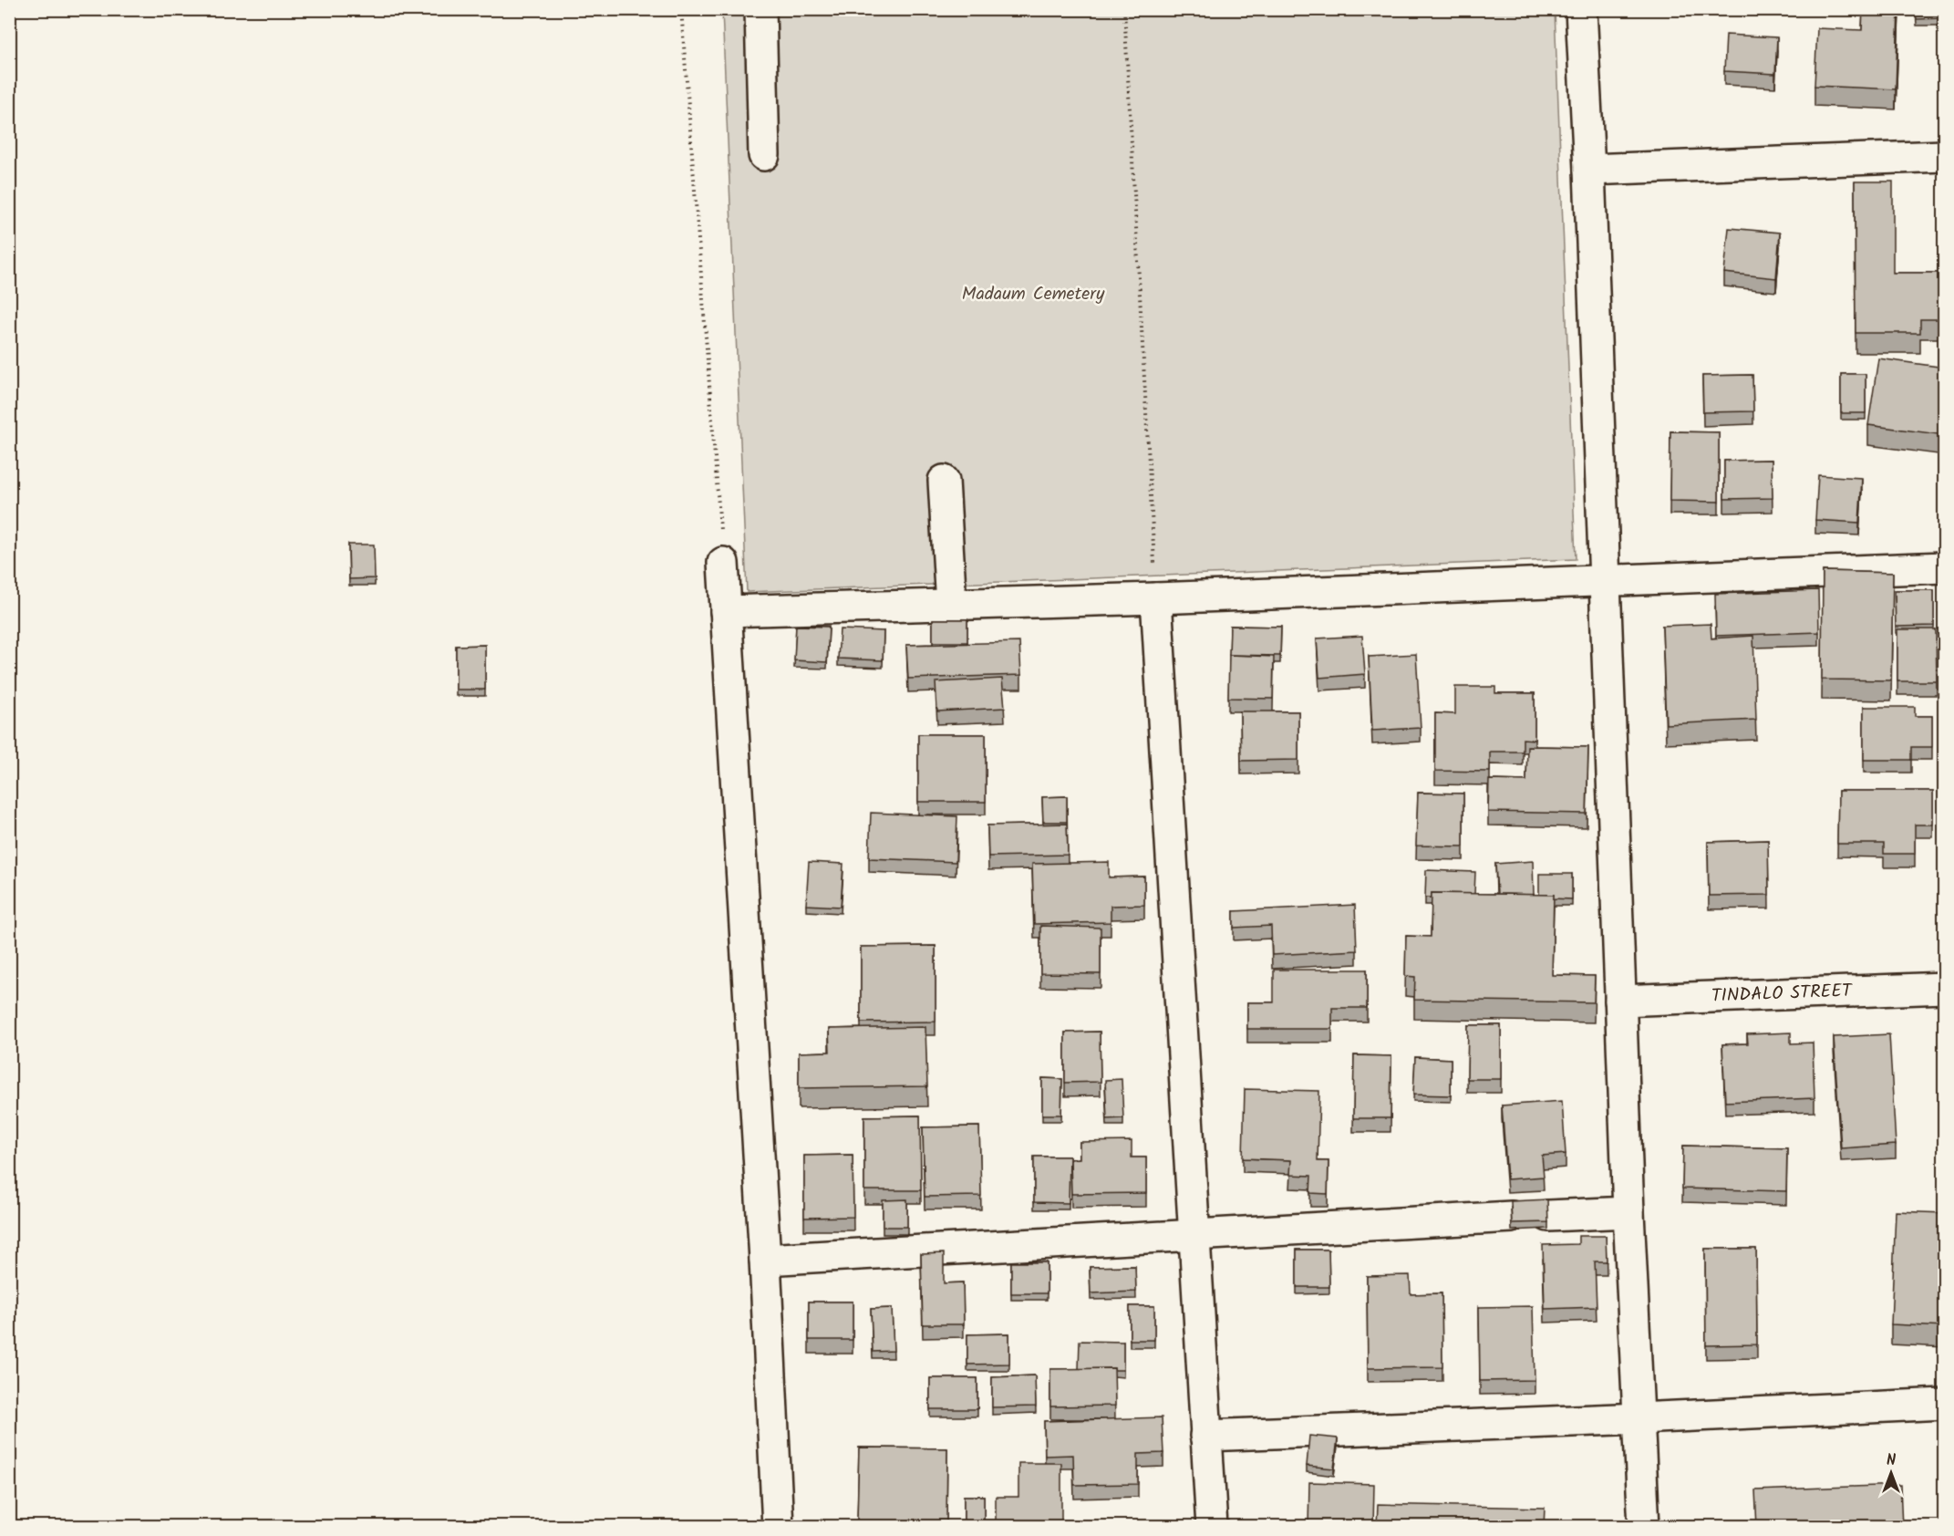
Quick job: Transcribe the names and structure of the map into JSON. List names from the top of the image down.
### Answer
{
  "streets": {
    "street": ["TINDALO STREET"]
  },
  "parks": ["Madaum Cemetery"],
  "north": "top"
}
